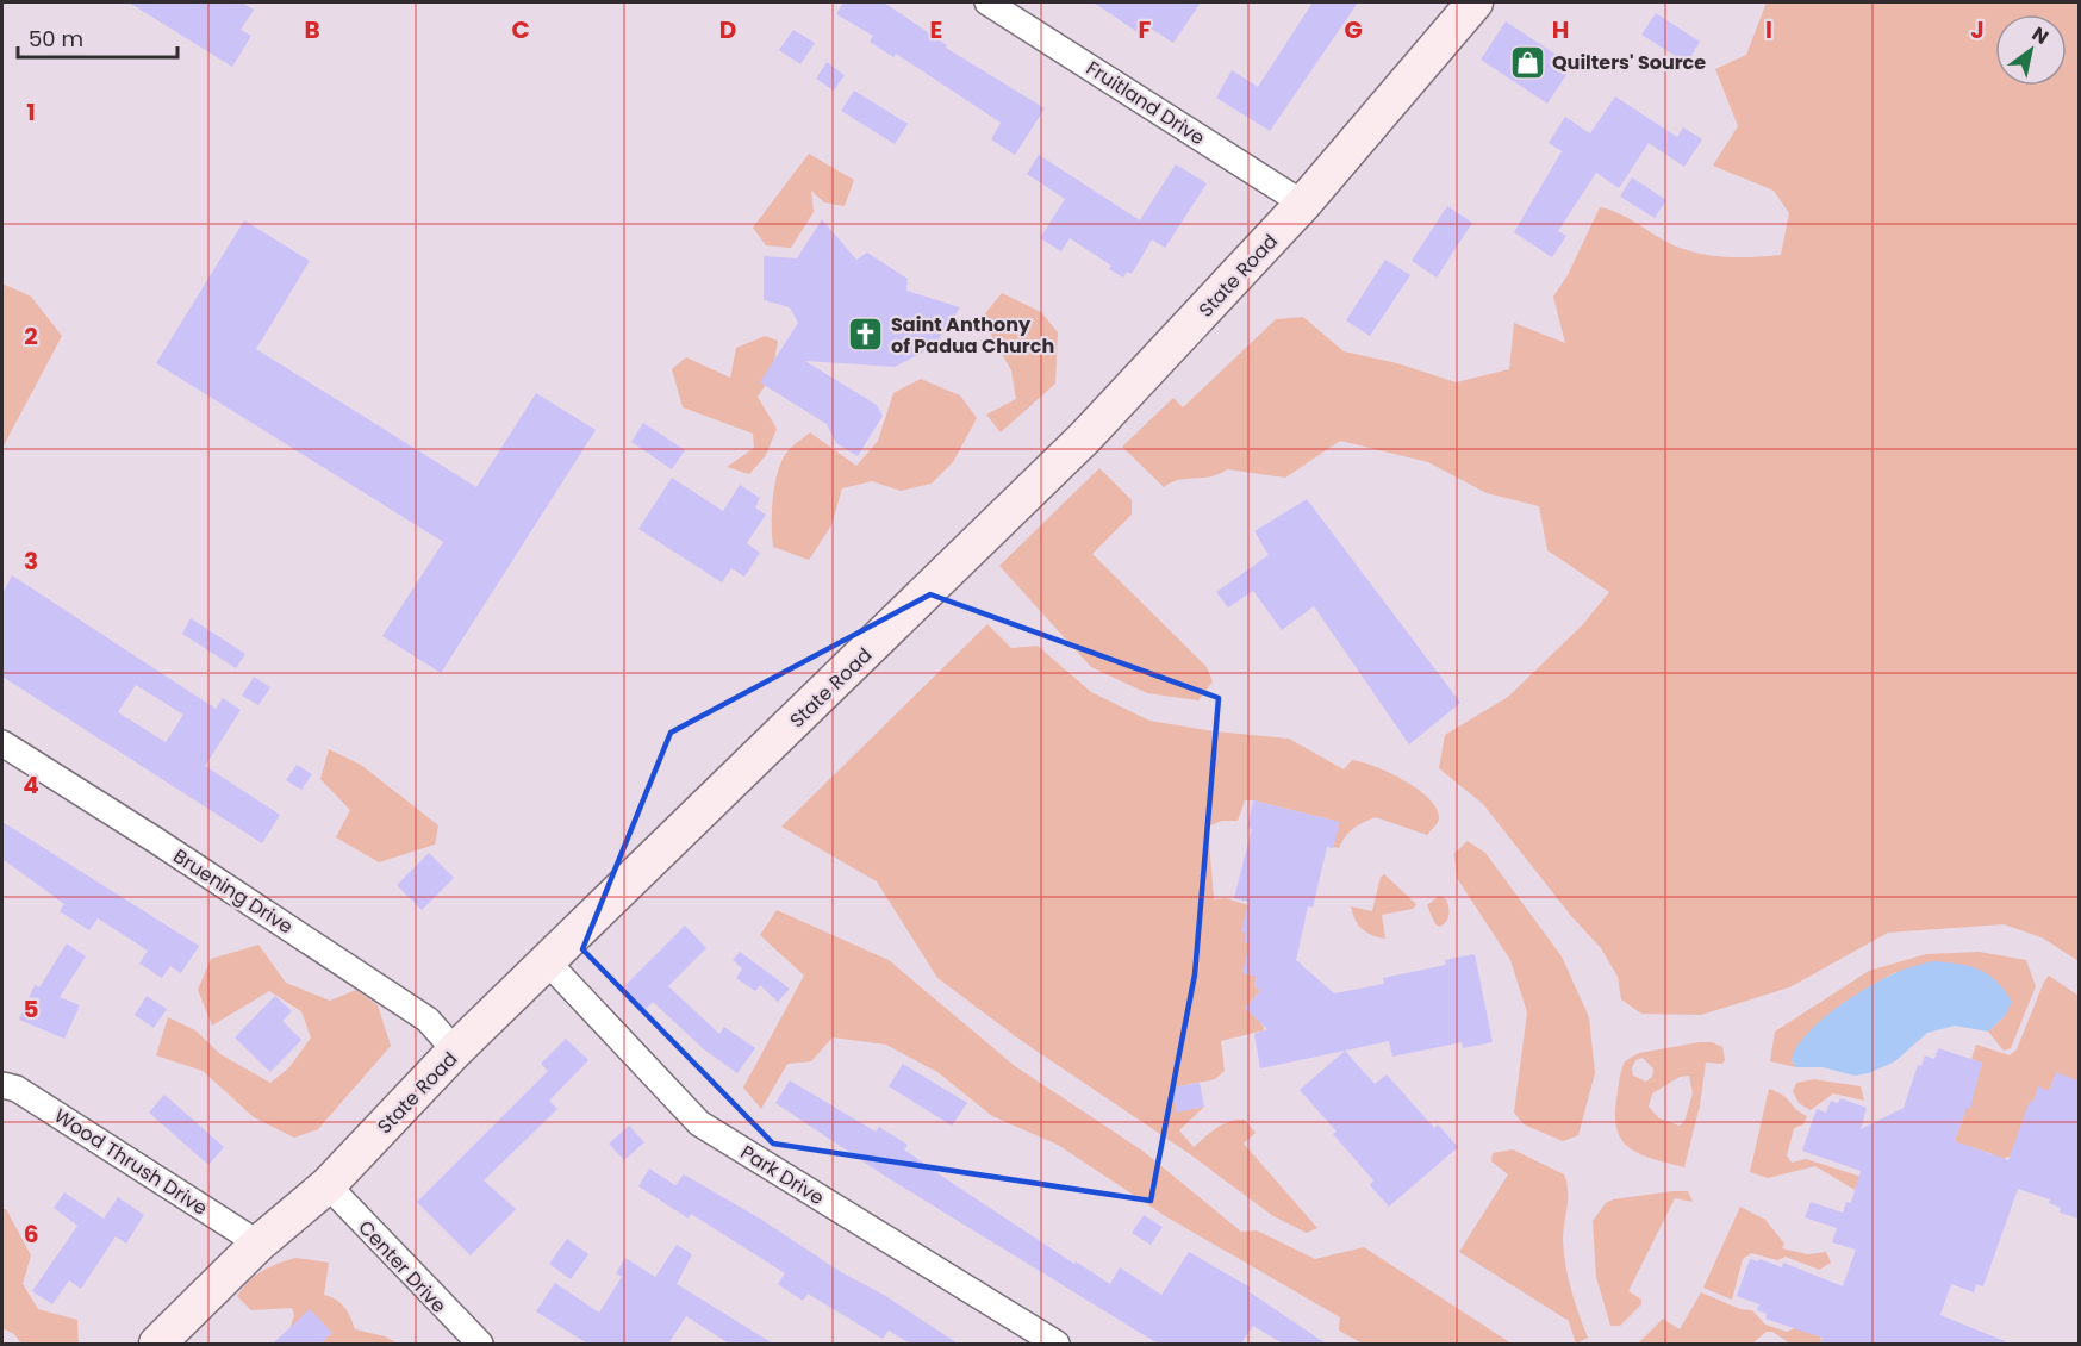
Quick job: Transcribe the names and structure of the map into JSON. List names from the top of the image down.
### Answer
{
  "streets": {
    "main road": ["State Road"],
    "street": [
      "Fruitland Drive",
      "Bruening Drive",
      "Wood Thrush Drive",
      "Park Drive",
      "Center Drive"
    ]
  },
  "crossings": [
    ["Fruitland Drive", "State Road"],
    ["State Road", "Bruening Drive"],
    ["State Road", "Wood Thrush Drive"],
    ["State Road", "Park Drive"],
    ["State Road", "Center Drive"]
  ],
  "places": {
    "shop": ["Quilters' Source"],
    "church": ["Saint Anthony of Padua Church"]
  },
  "scale_bar": "50 m",
  "north": "top right",
  "grid": {
    "columns": [
      "B",
      "C",
      "D",
      "E",
      "F",
      "G",
      "H",
      "I",
      "J"
    ],
    "rows": [
      "1",
      "2",
      "3",
      "4",
      "5",
      "6"
    ]
  }
}
